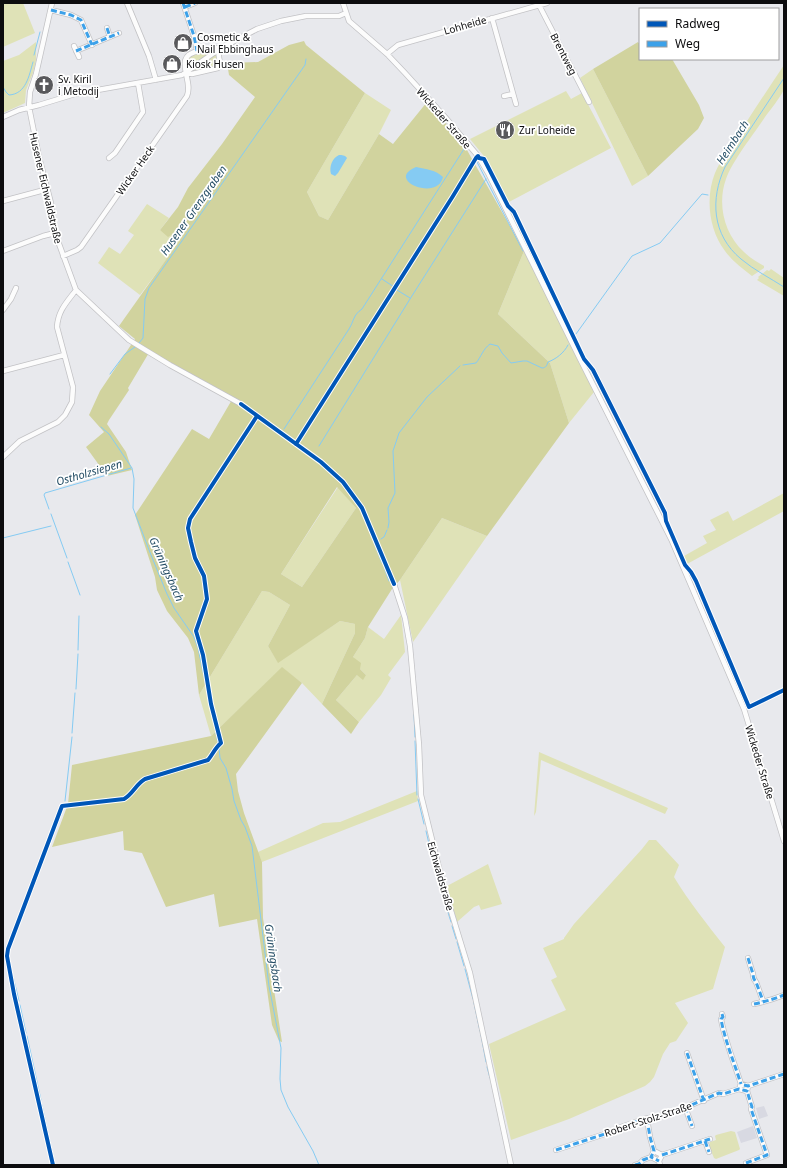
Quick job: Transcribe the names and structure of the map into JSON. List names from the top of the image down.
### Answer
{
  "streets": {
    "street": [
      "Lohheide",
      "Brentweg",
      "Wickeder Straße",
      "Wicker Heck",
      "Husener Eichwaldstraße",
      "Eichwaldstraße",
      "Robert-Stolz-Straße"
    ]
  },
  "crossings": [
    ["Lohheide", "Brentweg"],
    ["Lohheide", "Wickeder Straße"],
    ["Wicker Heck", "Husener Eichwaldstraße"]
  ],
  "water": [
    "Heimbach",
    "Husener Grenzgraben",
    "Ostholzsiepen",
    "Grüningsbach"
  ],
  "places": {
    "shop": ["Cosmetic & Nail Ebbinghaus", "Kiosk Husen"],
    "church": ["Sv. Kiril i Metodij"],
    "restaurant": ["Zur Loheide"]
  },
  "legend": ["Radweg", "Weg"]
}
